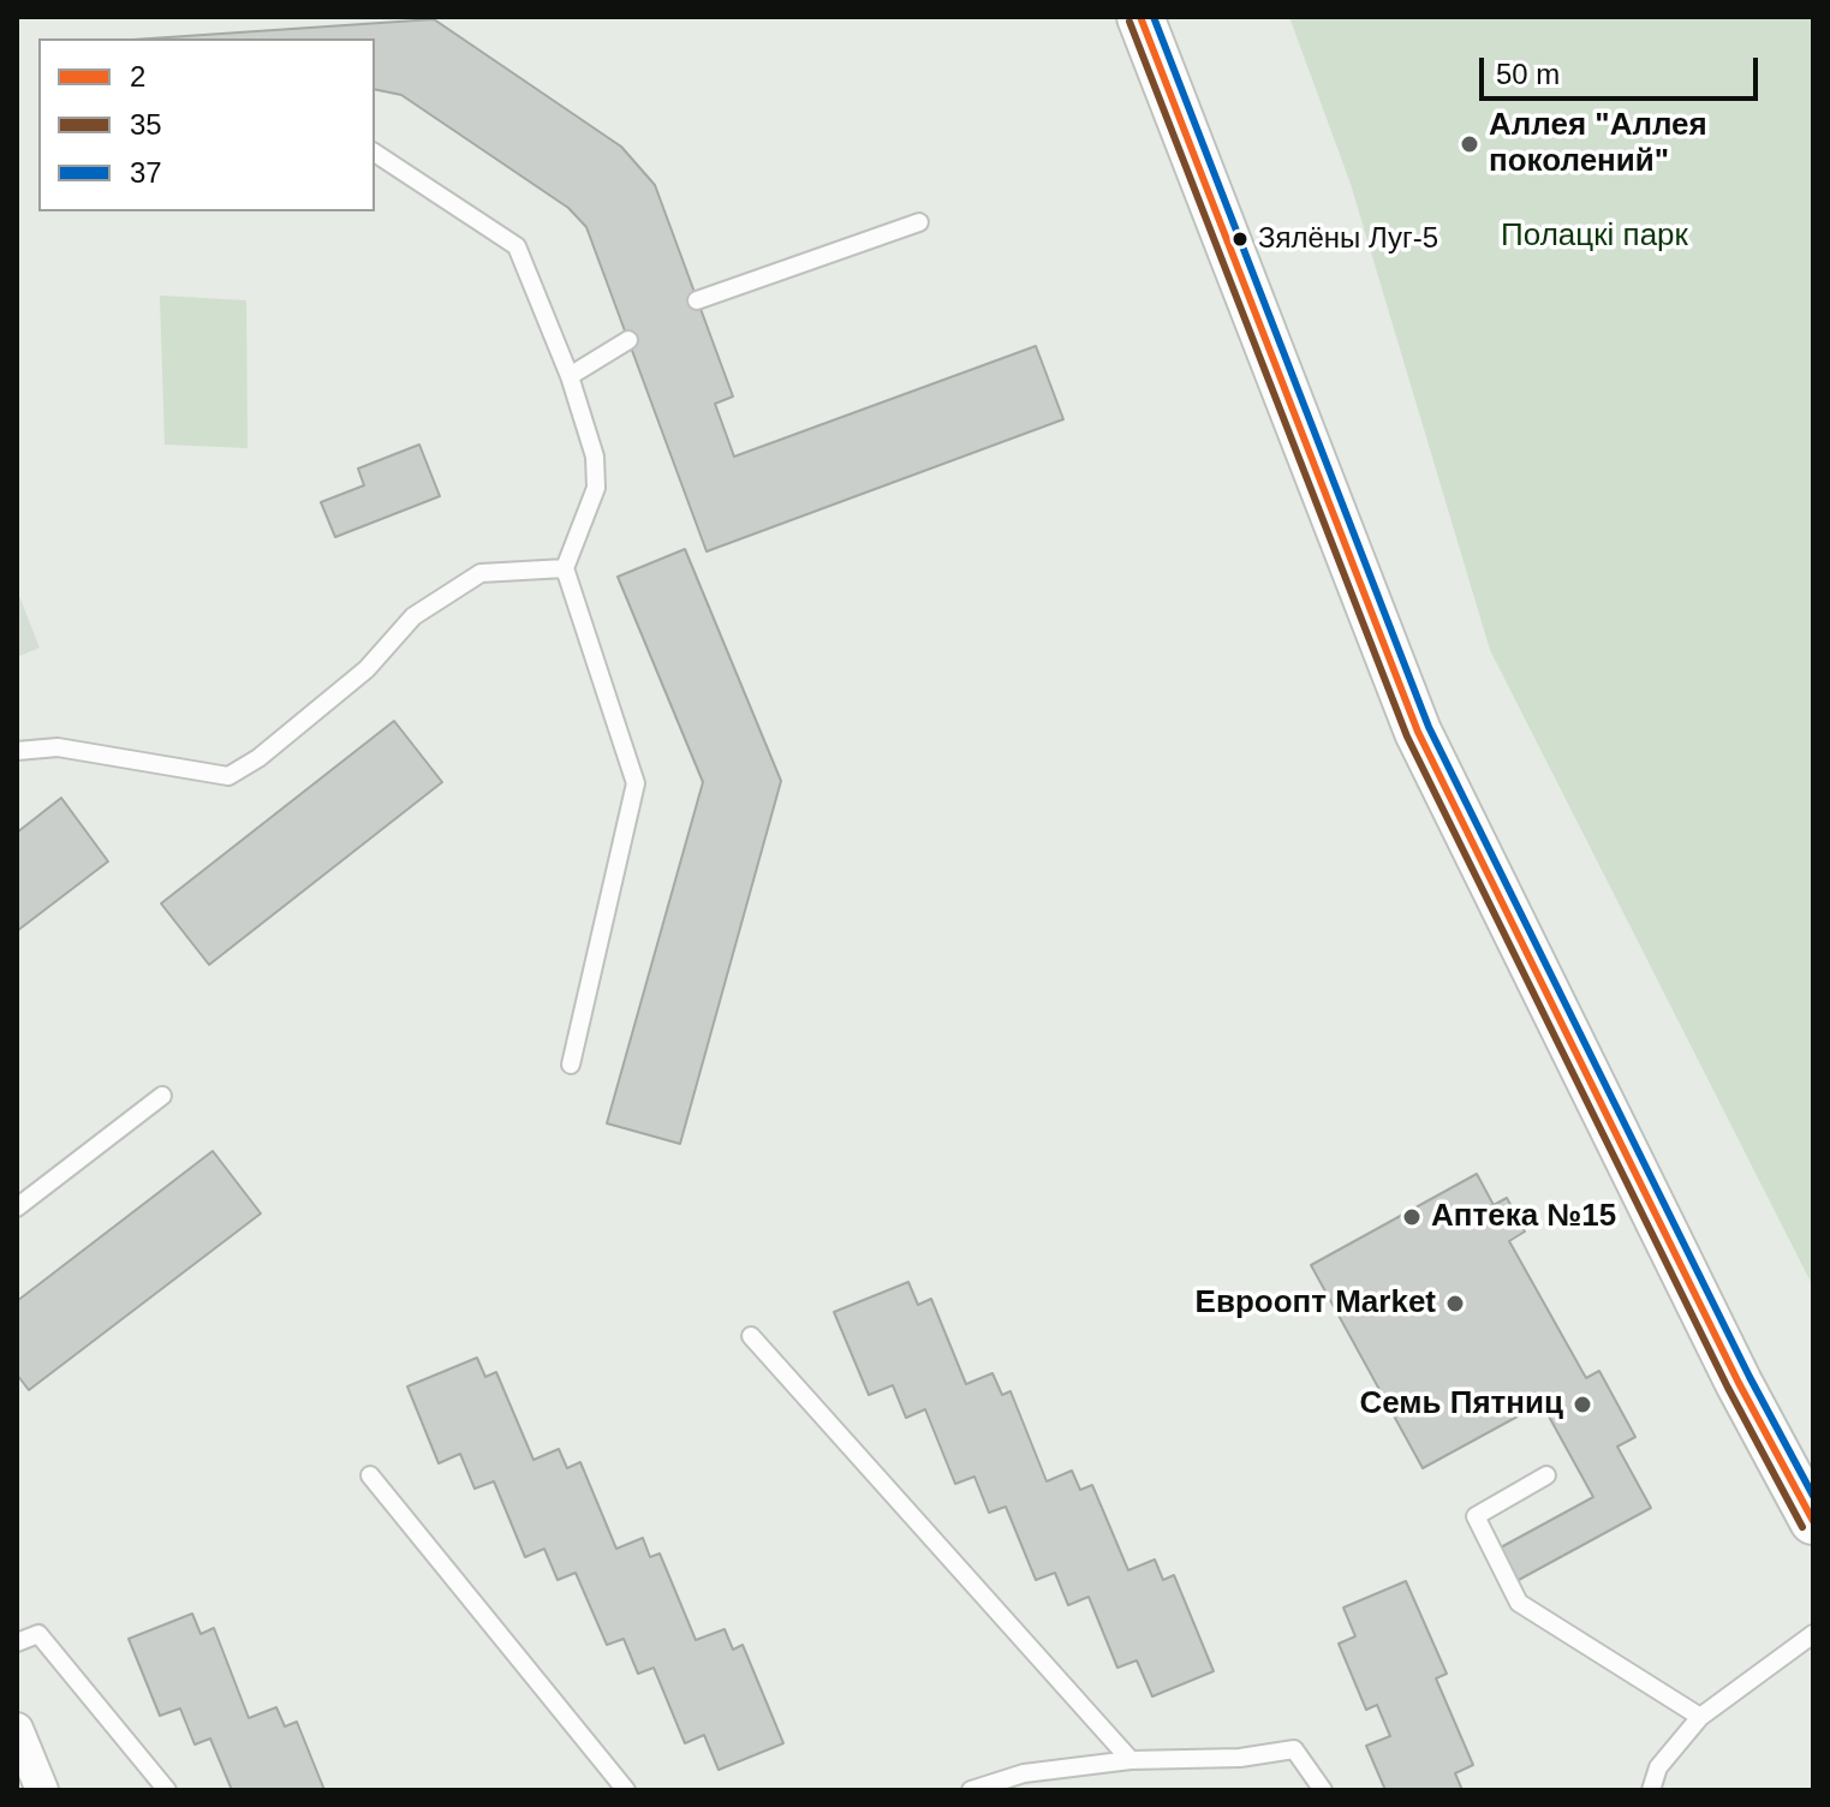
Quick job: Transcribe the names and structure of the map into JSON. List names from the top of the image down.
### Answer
{
  "parks": ["Полацкі парк"],
  "places": [
    "Аллея \"Аллея поколений\"",
    "Зялёны Луг-5",
    "Аптека №15",
    "Евроопт Market",
    "Семь Пятниц"
  ],
  "lines": ["transit line 2", "transit line 37", "transit line 35"],
  "legend": ["2", "35", "37"],
  "scale_bar": "50 m"
}
